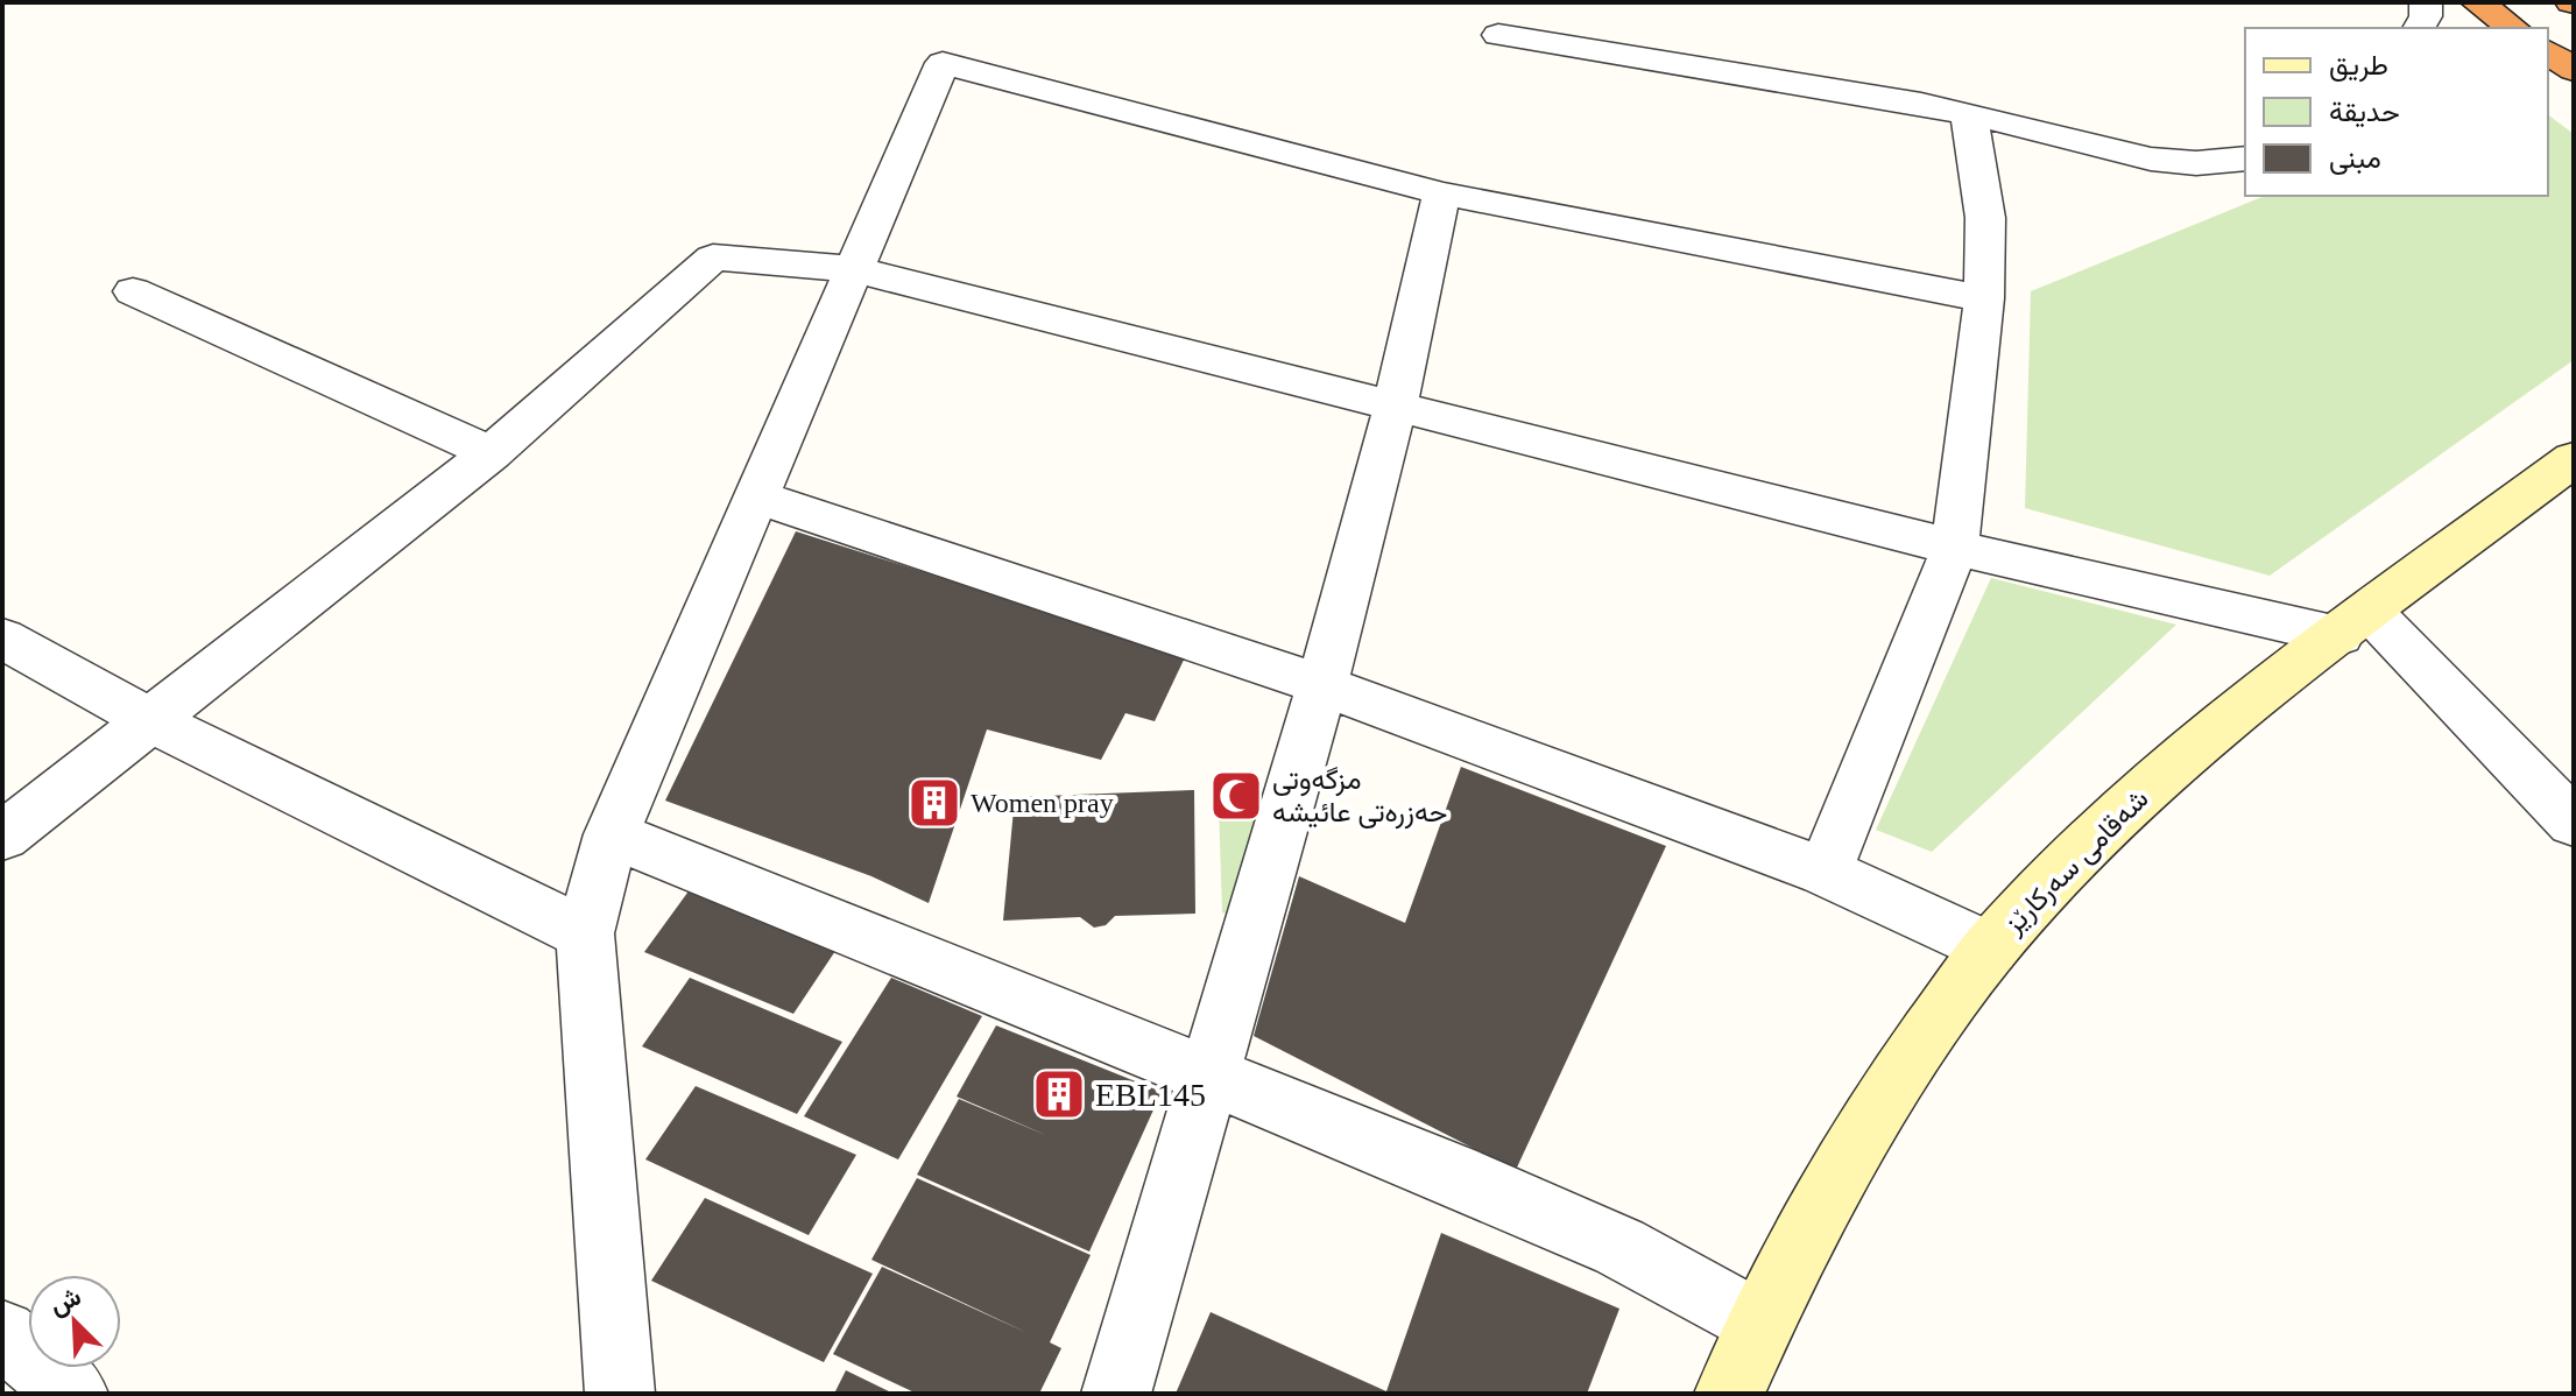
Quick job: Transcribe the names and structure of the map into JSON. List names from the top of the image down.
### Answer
{
  "streets": {
    "main road": ["شەقامی سەرکارێز"]
  },
  "places": {
    "mosque": ["مزگەوتی حەزرەتی عائیشە"],
    "building": ["Women pray", "EBL145"]
  },
  "legend": ["طريق", "حديقة", "مبنى"],
  "north": "top left"
}
